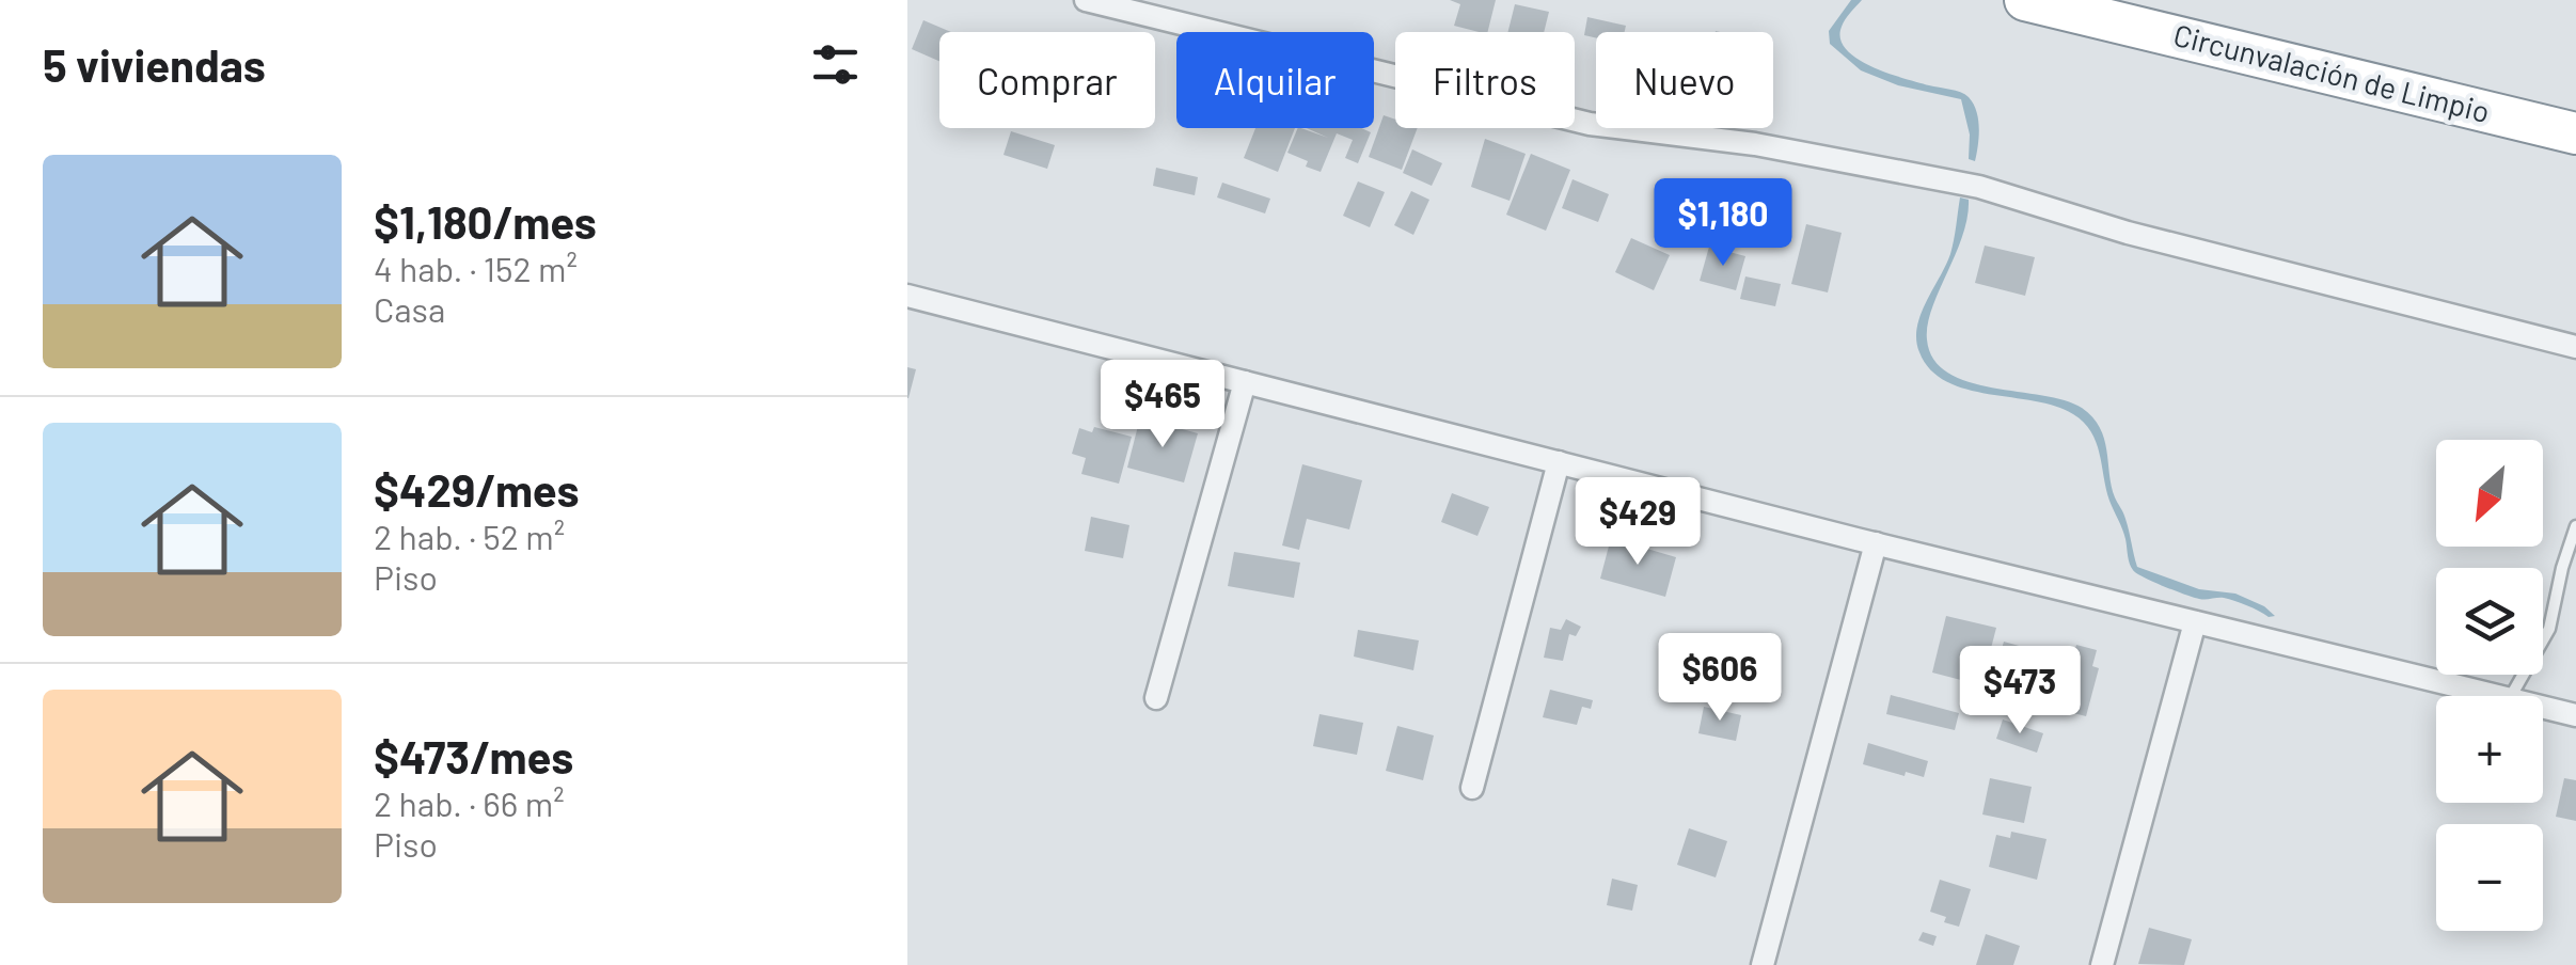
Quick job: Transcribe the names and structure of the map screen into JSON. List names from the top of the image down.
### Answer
{
  "streets": {
    "highway": ["Circunvalación de Limpio"]
  },
  "north": "bottom left",
  "page": {
    "heading": "5 viviendas",
    "chip": [
      "Comprar",
      "Alquilar",
      "Filtros",
      "Nuevo"
    ],
    "list": [
      {
        "name": "$1,180/mes",
        "note": "4 hab. · 152 m² · Casa"
      },
      {
        "name": "$429/mes",
        "note": "2 hab. · 52 m² · Piso"
      },
      {
        "name": "$473/mes",
        "note": "2 hab. · 66 m² · Piso"
      }
    ],
    "price": [
      "$1,180",
      "$465",
      "$429",
      "$606",
      "$473"
    ],
    "map_buttons": ["+", "−"]
  }
}
